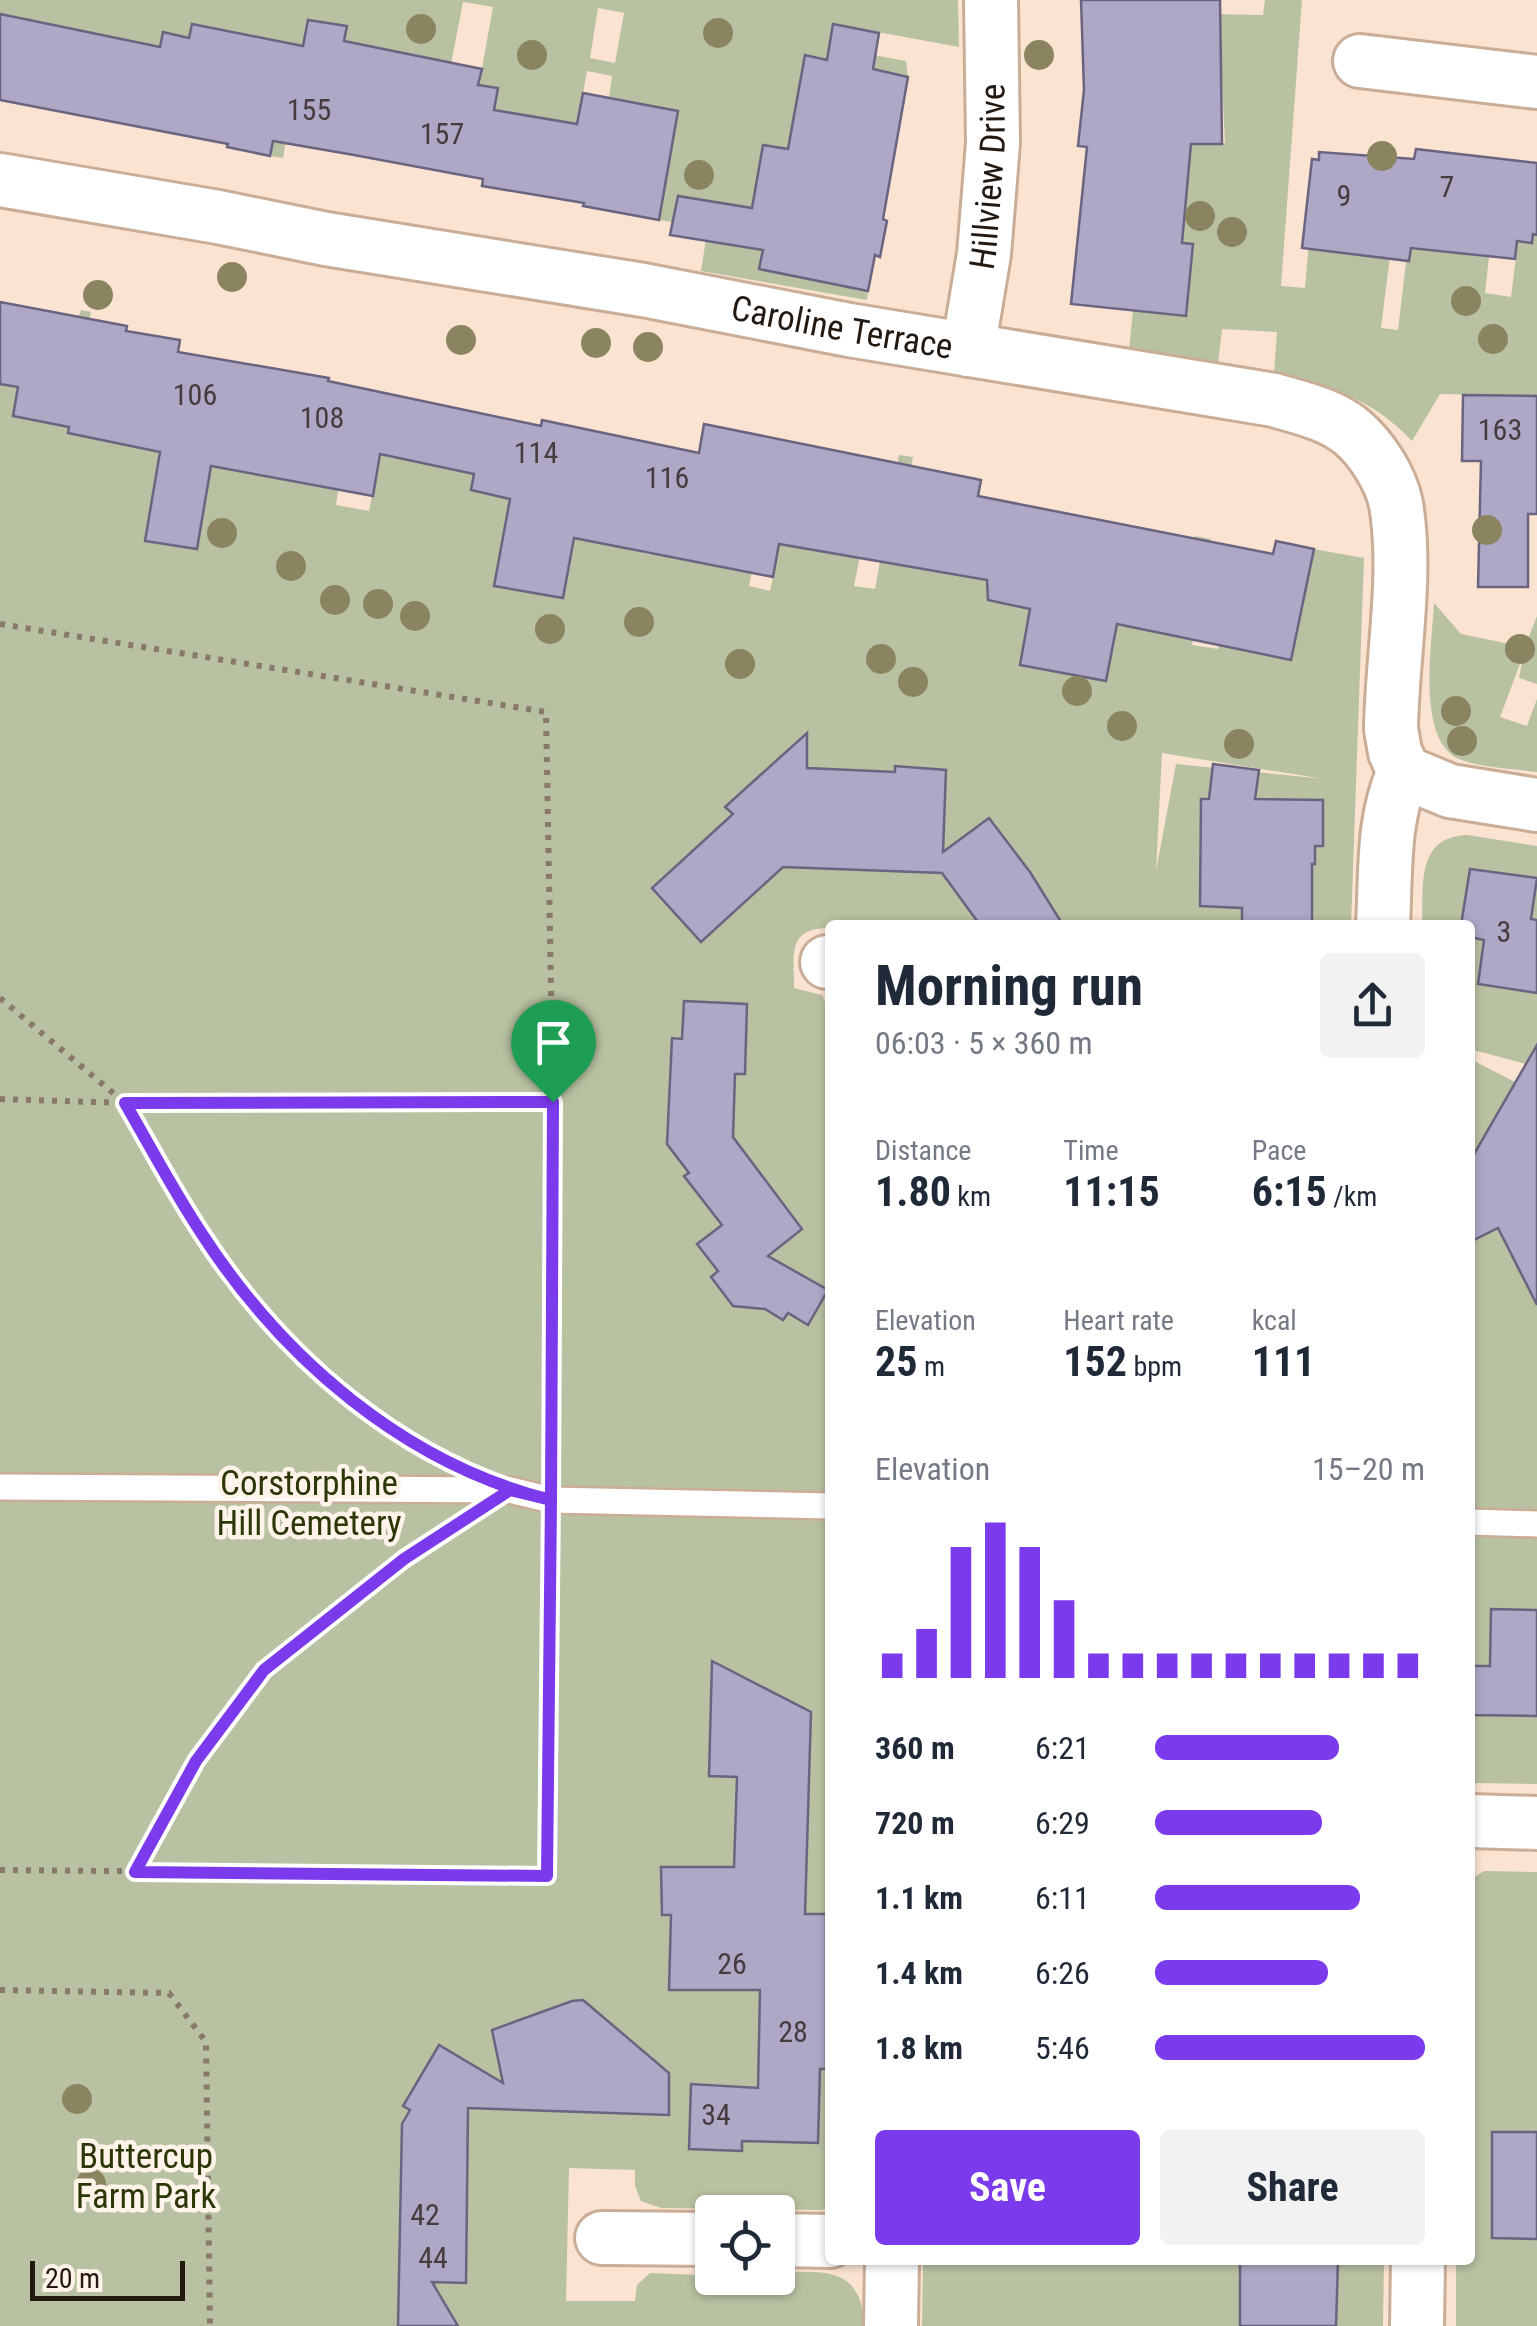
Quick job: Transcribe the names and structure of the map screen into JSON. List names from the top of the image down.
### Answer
{
  "streets": {
    "street": ["Hillview Drive", "Caroline Terrace"]
  },
  "crossings": [
    ["Hillview Drive", "Caroline Terrace"]
  ],
  "parks": ["Corstorphine Hill Cemetery", "Buttercup Farm Park"],
  "house_numbers": [
    "155",
    "157",
    "7",
    "9",
    "106",
    "108",
    "163",
    "114",
    "116",
    "3",
    "26",
    "28",
    "34",
    "42",
    "44"
  ],
  "scale_bar": "20 m",
  "page": {
    "heading": ["Morning run", "06:03 · 5 × 360 m"],
    "stats": [
      ["Distance", "1.80 km"],
      ["Time", "11:15"],
      ["Pace", "6:15 /km"],
      ["Elevation", "25 m"],
      ["Heart rate", "152 bpm"],
      ["kcal", "111"]
    ],
    "chart": ["Elevation", "15–20 m"],
    "list": [
      {
        "name": "360 m",
        "note": "6:21"
      },
      {
        "name": "720 m",
        "note": "6:29"
      },
      {
        "name": "1.1 km",
        "note": "6:11"
      },
      {
        "name": "1.4 km",
        "note": "6:26"
      },
      {
        "name": "1.8 km",
        "note": "5:46"
      }
    ],
    "buttons": ["Save", "Share"],
    "scale": "20 m"
  }
}
